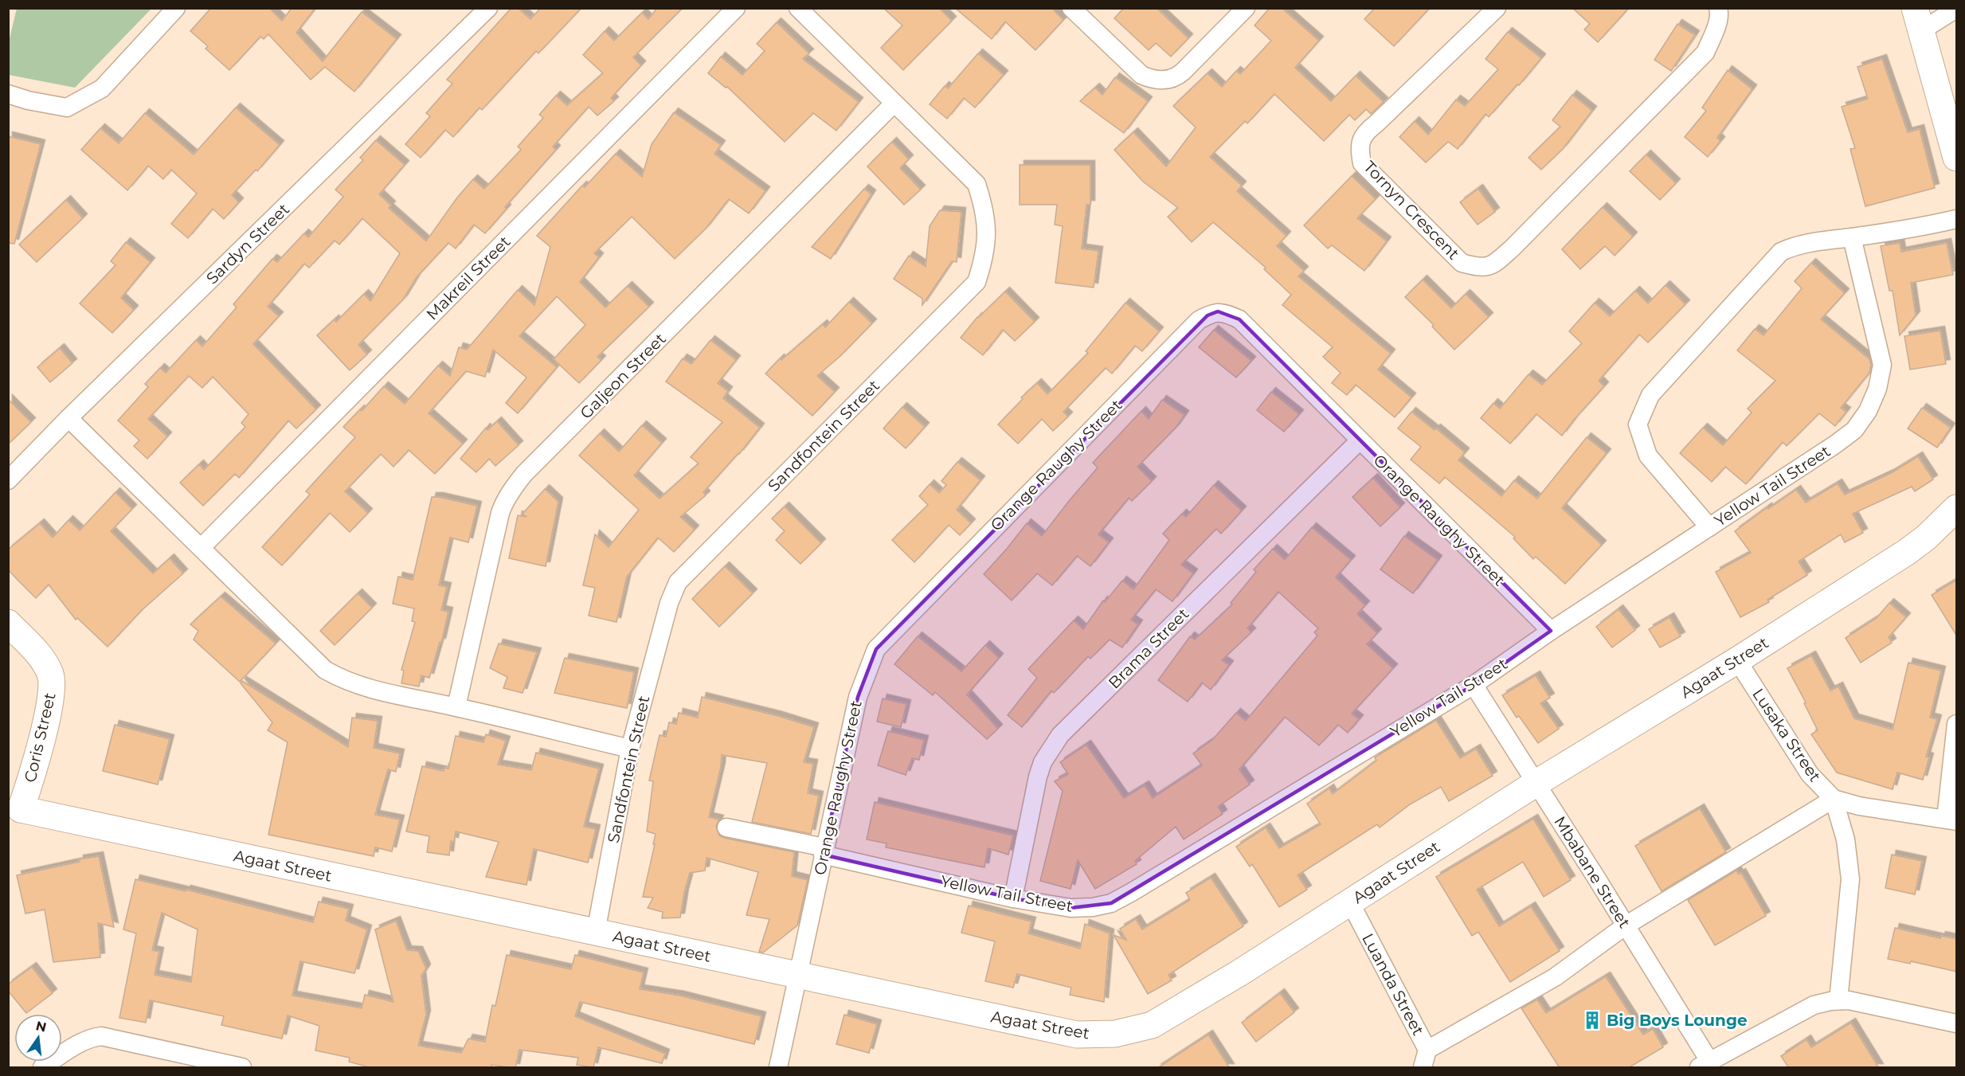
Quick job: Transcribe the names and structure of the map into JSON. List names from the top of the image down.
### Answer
{
  "streets": {
    "street": [
      "Tornyn Crescent",
      "Sardyn Street",
      "Makreil Street",
      "Galjeon Street",
      "Sandfontein Street",
      "Orange Raughy Street",
      "Yellow Tail Street",
      "Brama Street",
      "Agaat Street",
      "Lusaka Street",
      "Coris Street",
      "Mbabane Street",
      "Luanda Street"
    ]
  },
  "crossings": [
    ["Galjeon Street", "Sandfontein Street"],
    ["Sandfontein Street", "Agaat Street"],
    ["Orange Raughy Street", "Yellow Tail Street"],
    ["Orange Raughy Street", "Brama Street"],
    ["Orange Raughy Street", "Agaat Street"],
    ["Yellow Tail Street", "Brama Street"],
    ["Yellow Tail Street", "Mbabane Street"],
    ["Agaat Street", "Lusaka Street"],
    ["Agaat Street", "Coris Street"],
    ["Agaat Street", "Mbabane Street"],
    ["Agaat Street", "Luanda Street"]
  ],
  "places": {
    "building": ["Big Boys Lounge"]
  },
  "north": "top"
}
